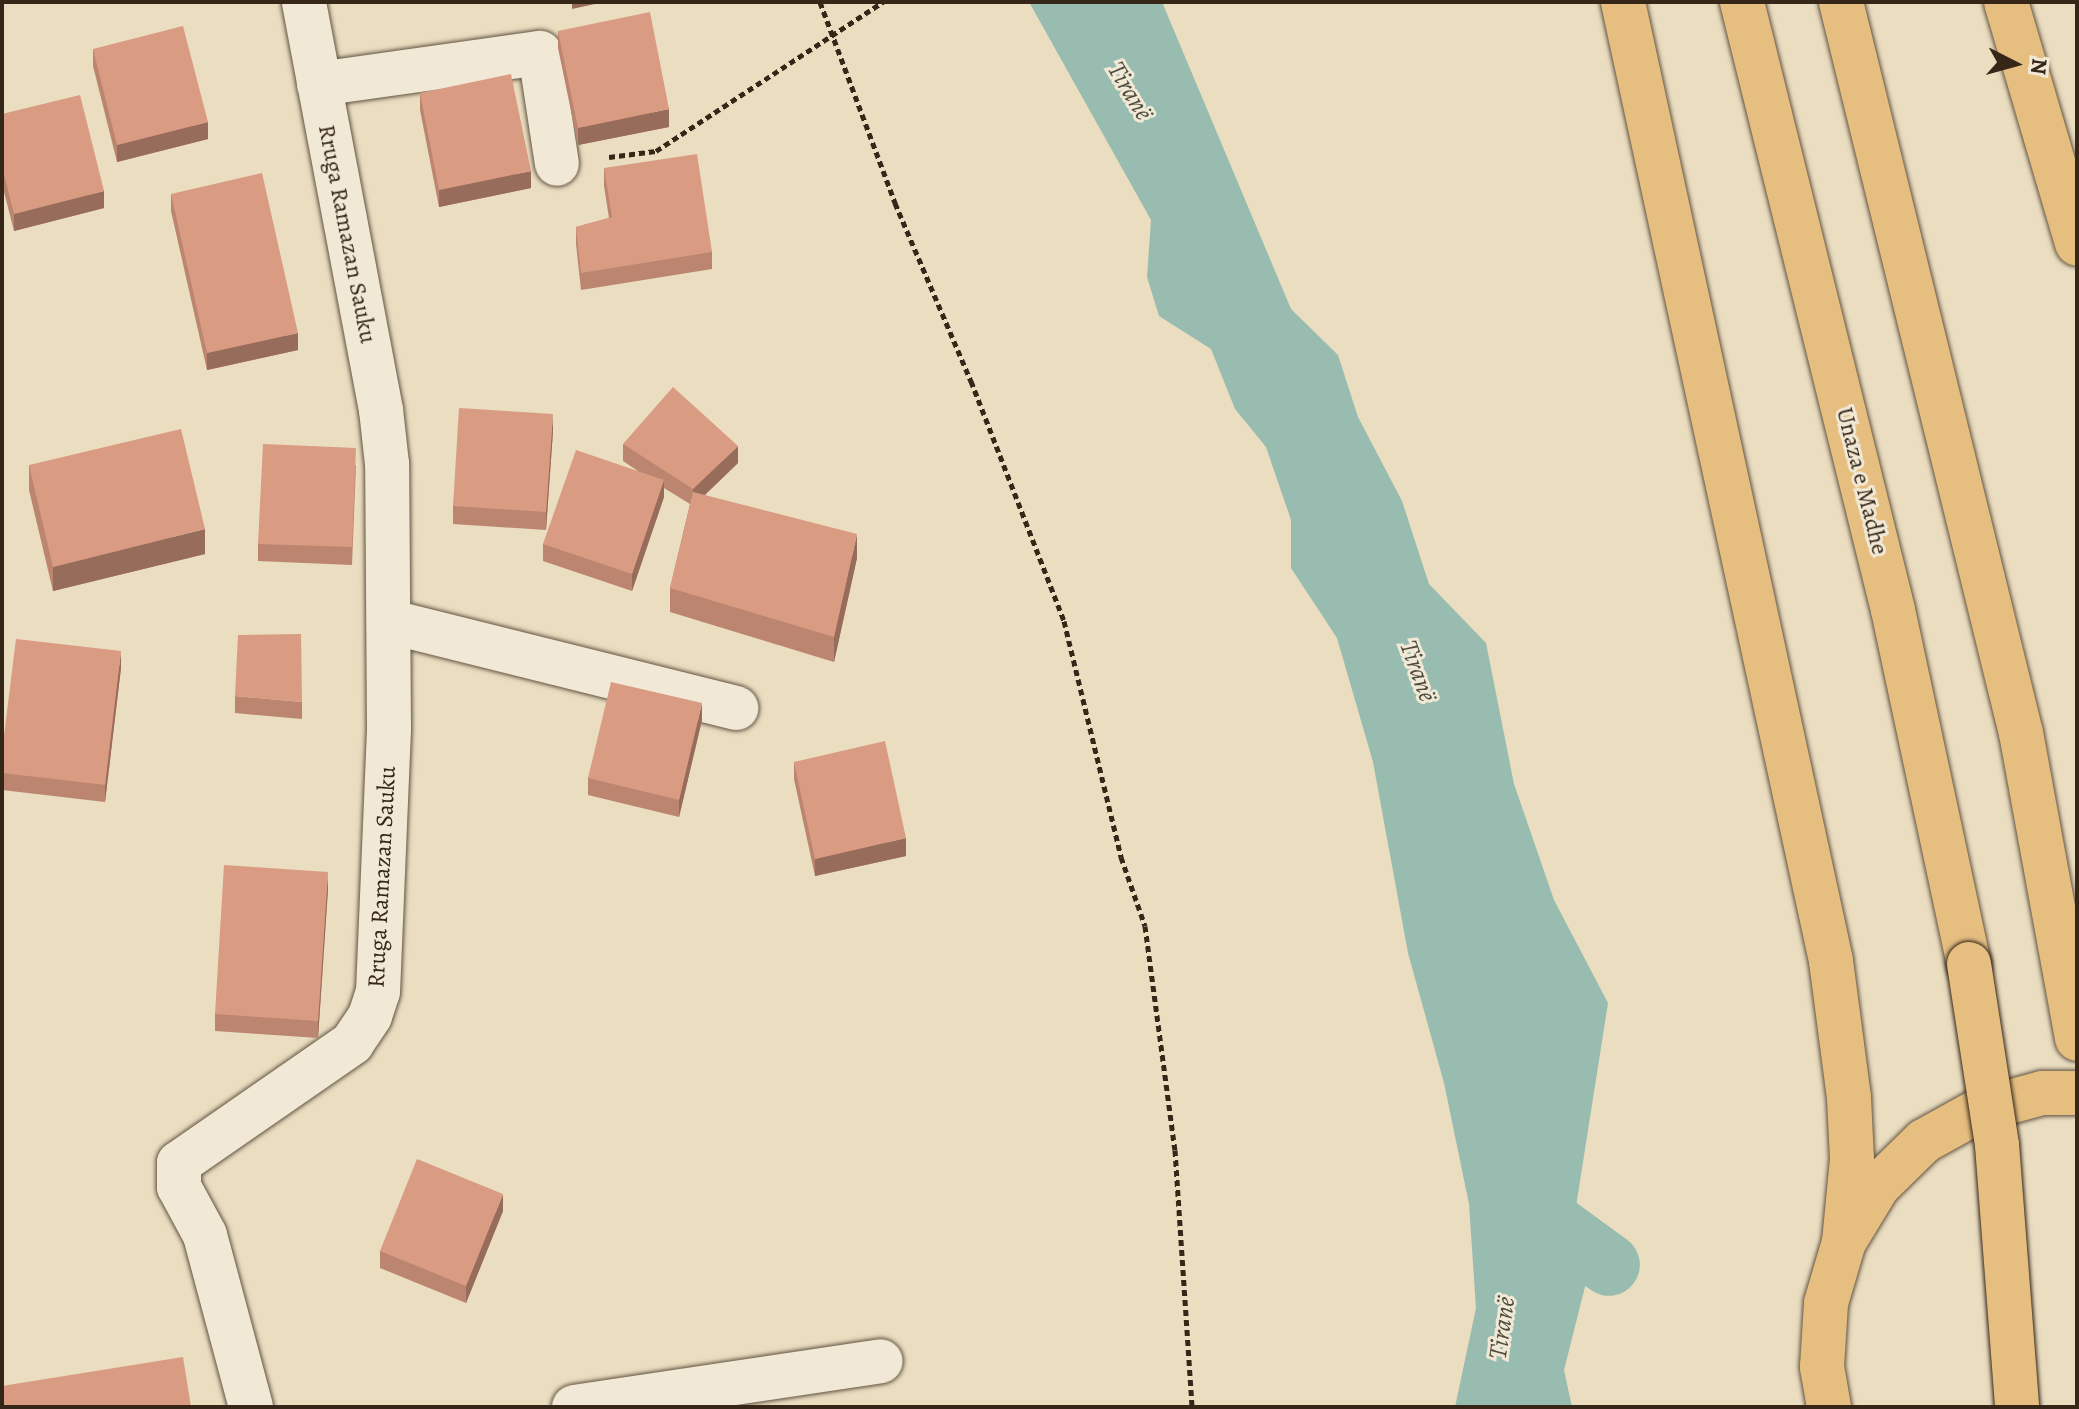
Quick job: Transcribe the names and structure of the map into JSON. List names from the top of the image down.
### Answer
{
  "streets": {
    "main road": ["Unaza e Madhe"],
    "street": ["Rruga Ramazan Sauku"]
  },
  "water": ["Tiranë"],
  "north": "right"
}
